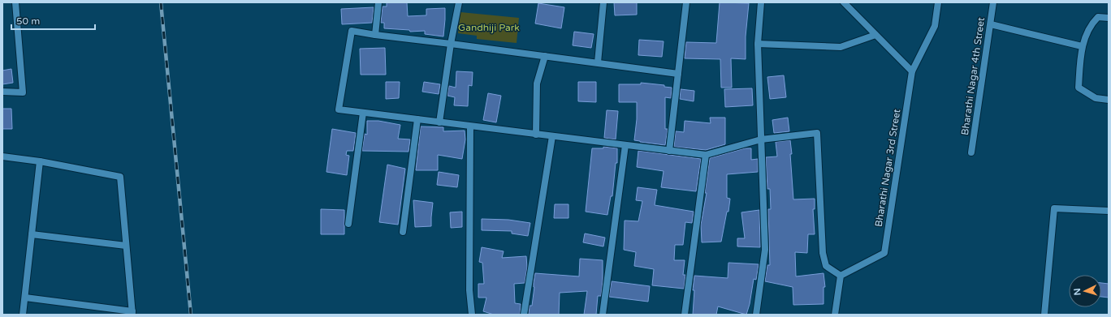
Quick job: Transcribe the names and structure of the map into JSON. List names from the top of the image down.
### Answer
{
  "streets": {
    "street": ["Bharathi Nagar 4th Street", "Bharathi Nagar 3rd Street"]
  },
  "parks": ["Gandhiji Park"],
  "scale_bar": "50 m",
  "north": "left"
}
